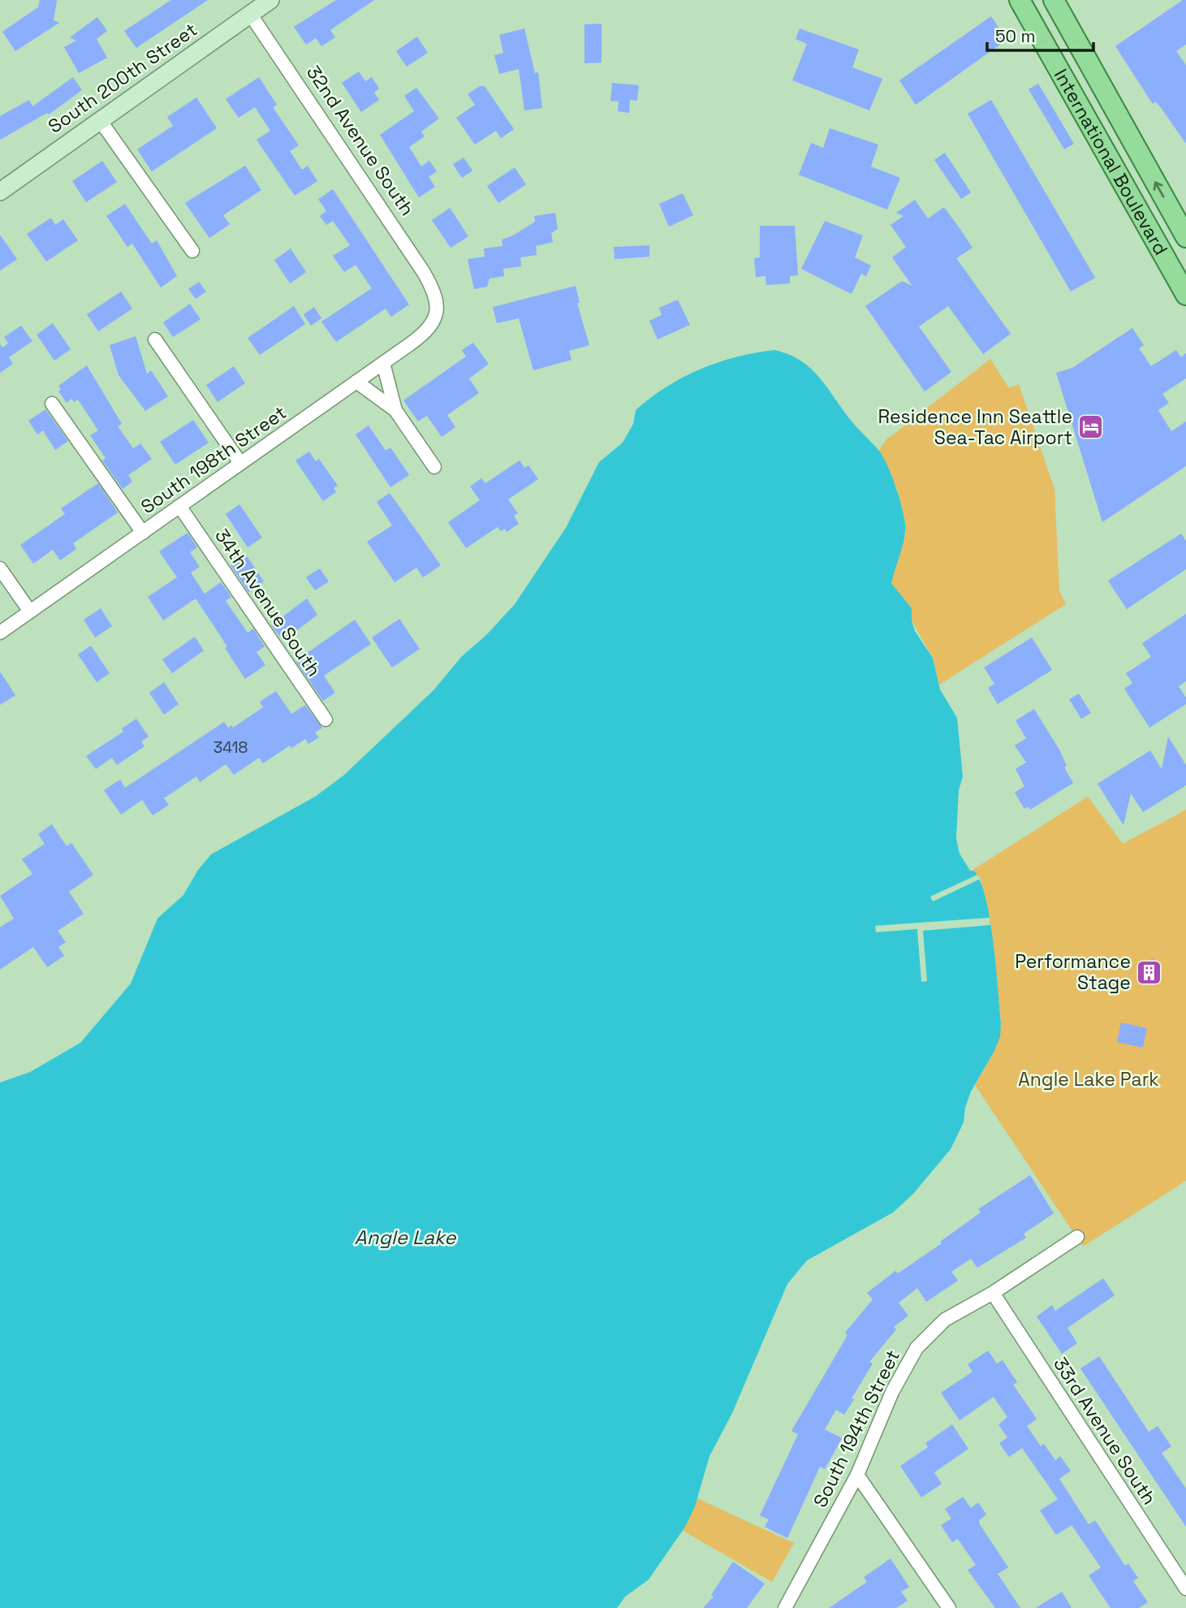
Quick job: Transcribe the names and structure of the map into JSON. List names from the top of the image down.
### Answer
{
  "streets": {
    "main road": ["South 200th Street", "International Boulevard"],
    "street": [
      "32nd Avenue South",
      "South 198th Street",
      "34th Avenue South",
      "South 194th Street",
      "33rd Avenue South"
    ]
  },
  "crossings": [
    ["South 200th Street", "32nd Avenue South"],
    ["32nd Avenue South", "South 198th Street"],
    ["South 198th Street", "34th Avenue South"],
    ["South 194th Street", "33rd Avenue South"]
  ],
  "water": ["Angle Lake"],
  "parks": ["Angle Lake Park"],
  "places": {
    "hotel": ["Residence Inn Seattle Sea-Tac Airport"],
    "building": ["Performance Stage"]
  },
  "house_numbers": ["3418"],
  "scale_bar": "50 m"
}
